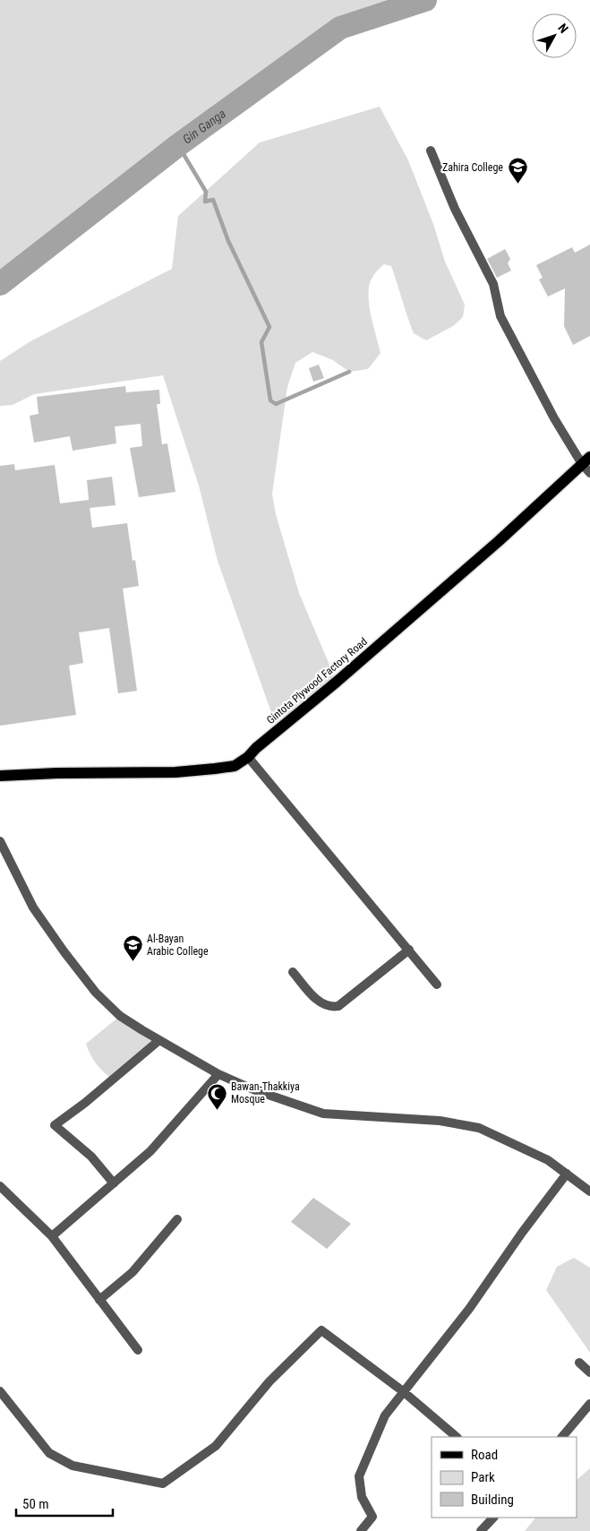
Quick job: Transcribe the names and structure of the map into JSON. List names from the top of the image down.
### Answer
{
  "streets": {
    "main road": ["Gintota Plywood Factory Road"]
  },
  "water": ["Gin Ganga"],
  "places": {
    "school or university": ["Zahira College", "Al-Bayan Arabic College"],
    "mosque": ["Bawan-Thakkiya Mosque"]
  },
  "legend": ["Road", "Park", "Building"],
  "scale_bar": "50 m",
  "north": "top right"
}
